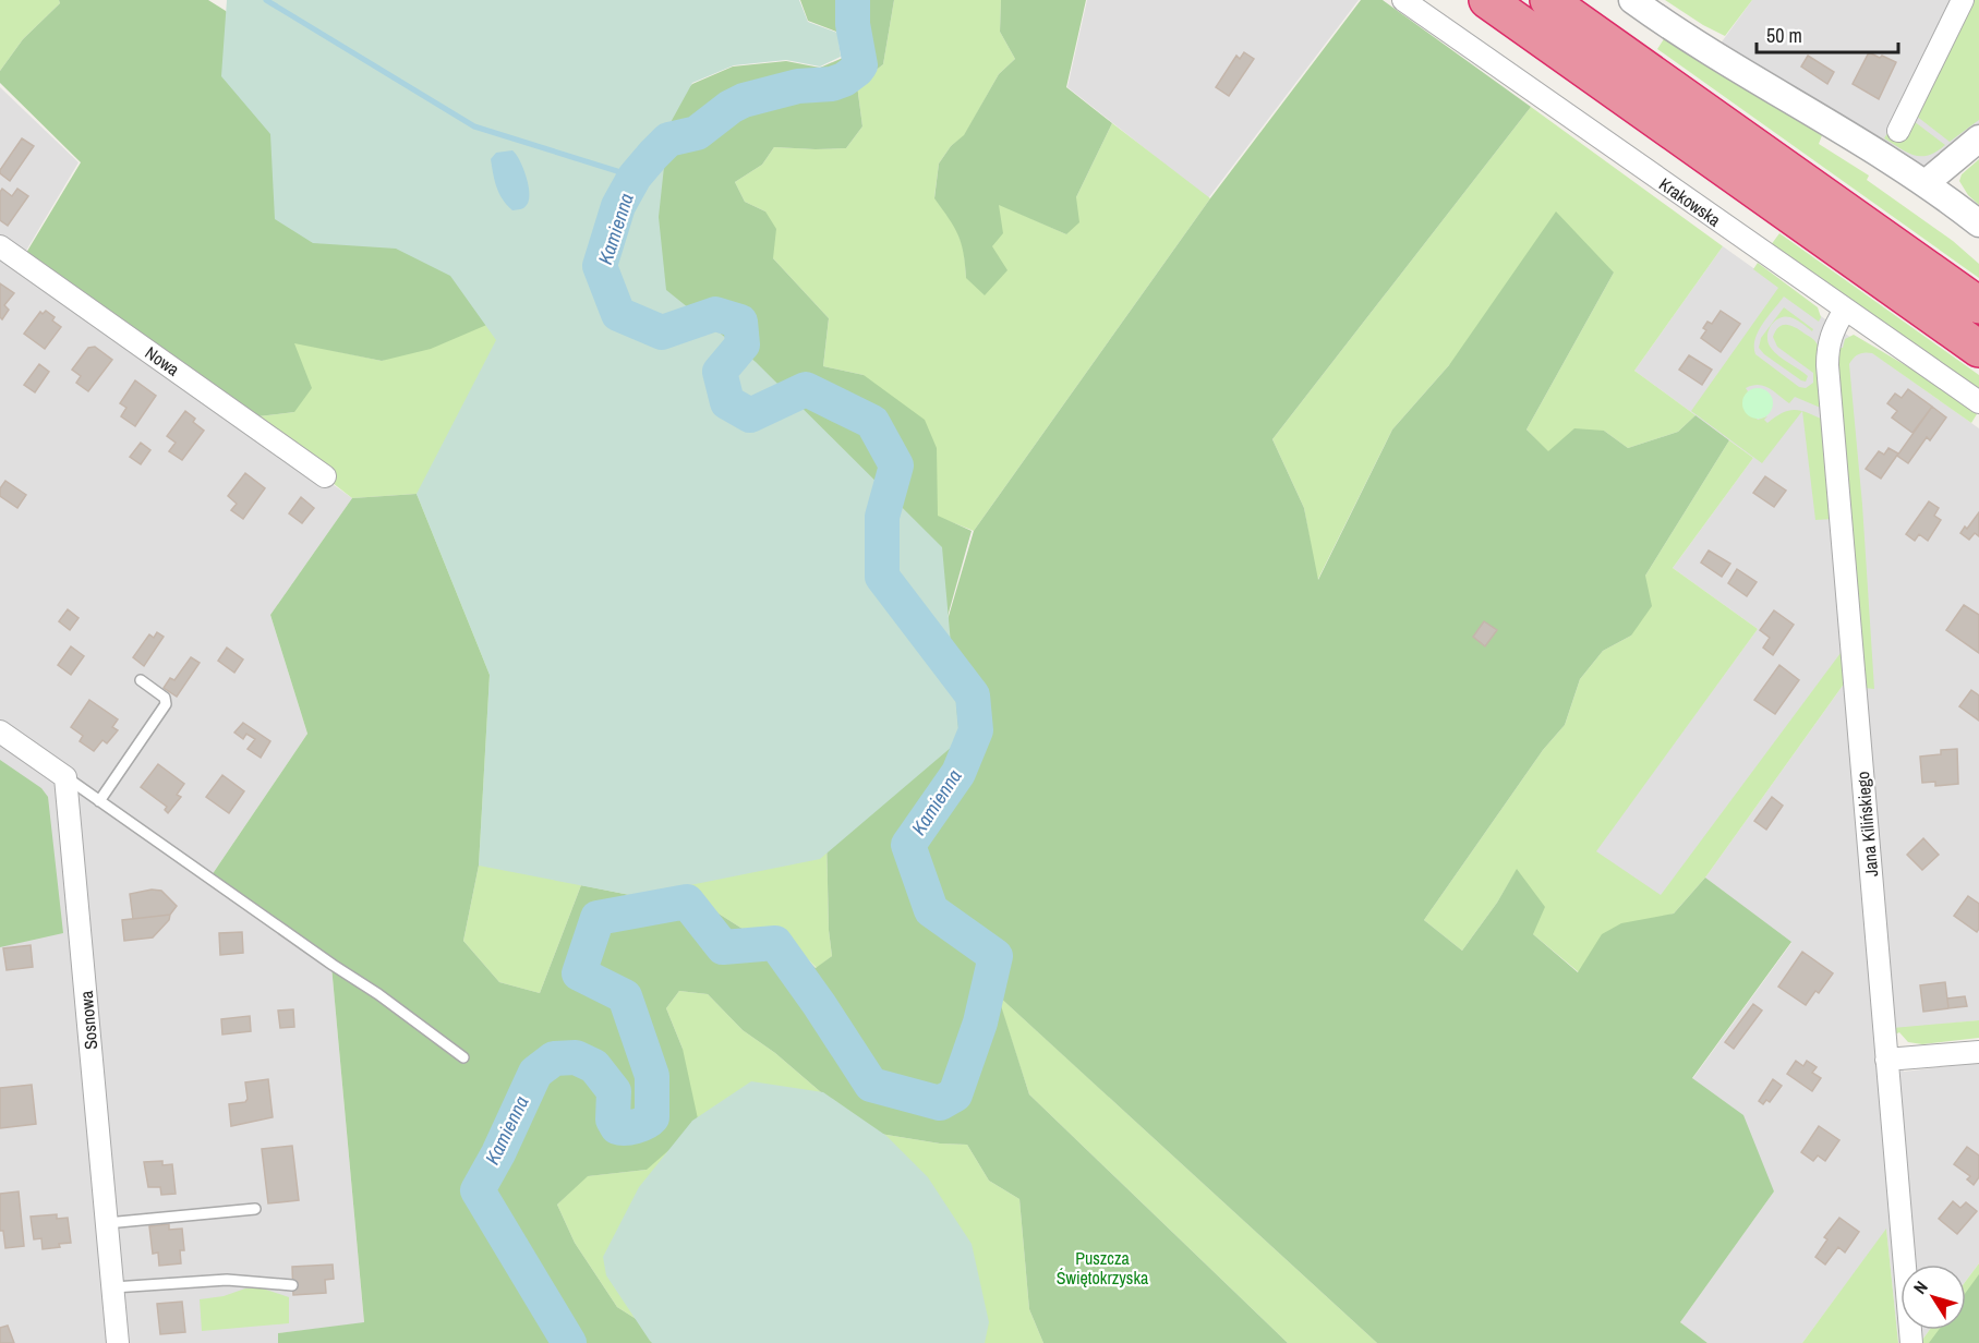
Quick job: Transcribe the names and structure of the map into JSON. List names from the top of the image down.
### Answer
{
  "streets": {
    "street": [
      "Krakowska",
      "Nowa",
      "Jana Kilińskiego",
      "Sosnowa"
    ]
  },
  "crossings": [
    ["Krakowska", "Jana Kilińskiego"]
  ],
  "water": ["Kamienna"],
  "parks": ["Puszcza Świętokrzyska"],
  "scale_bar": "50 m",
  "north": "top left"
}
